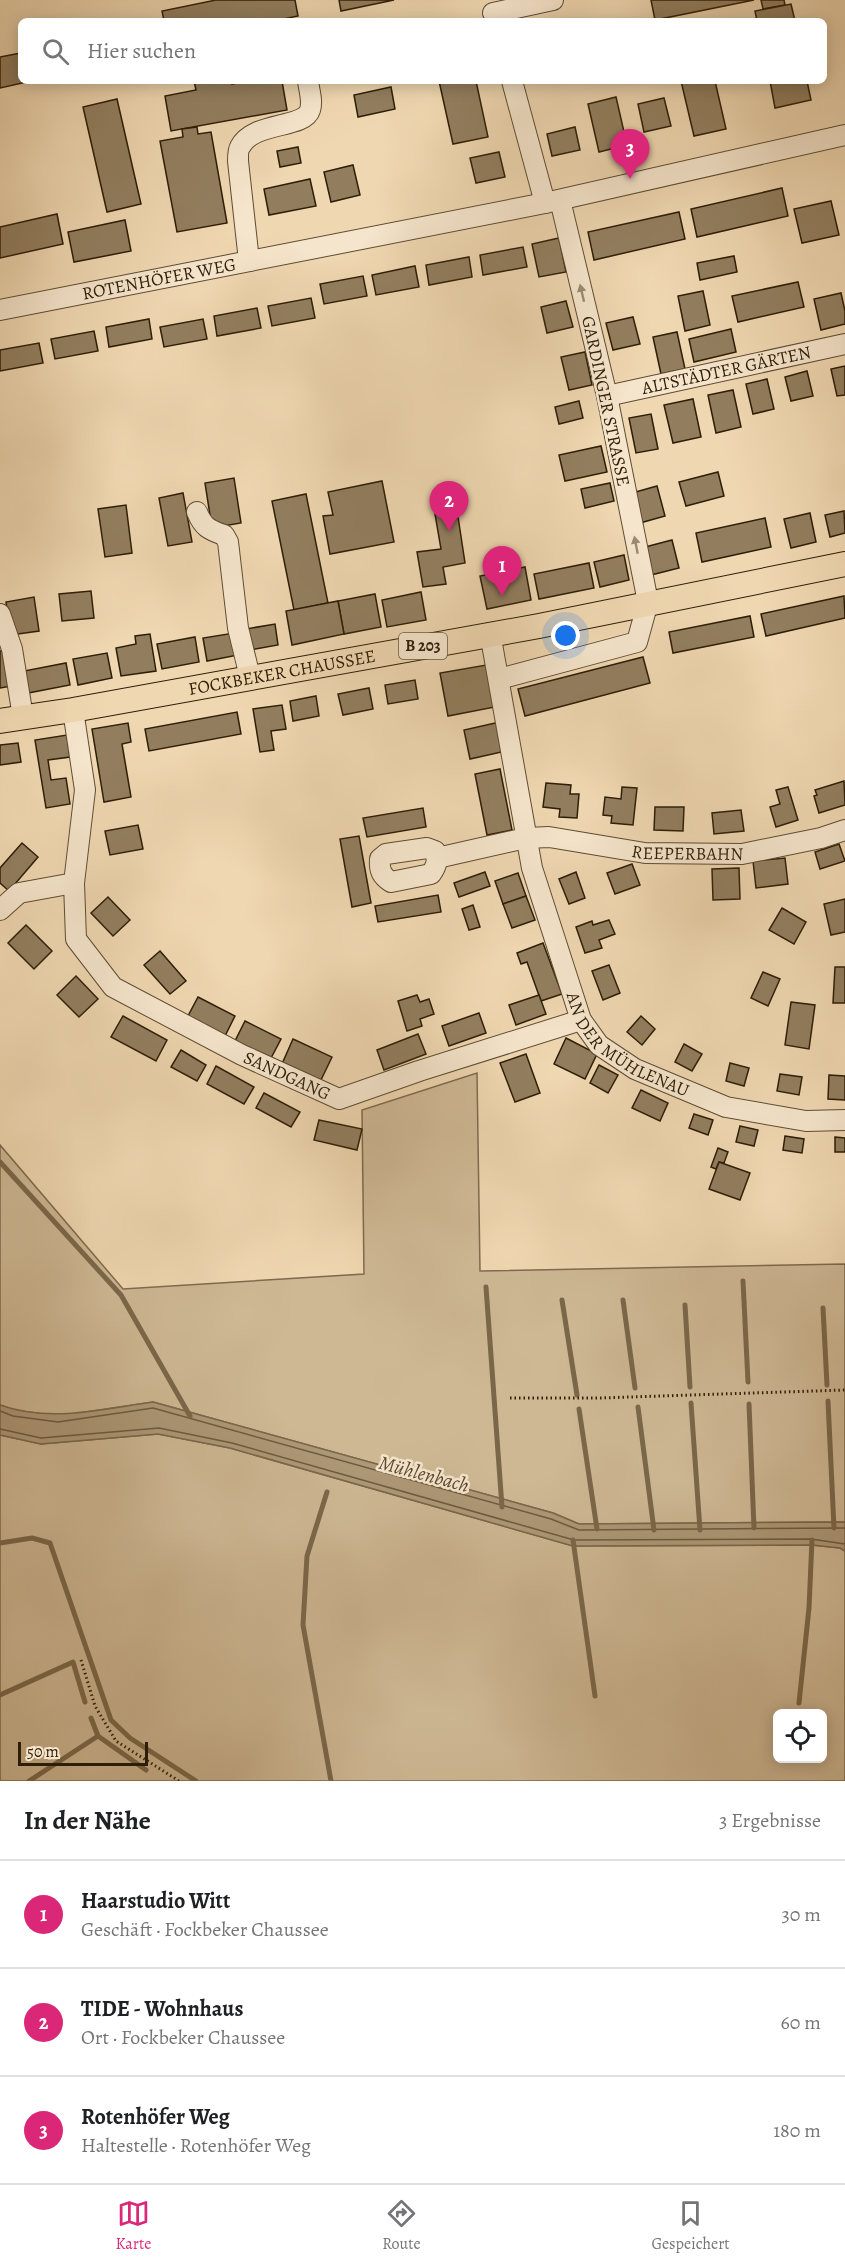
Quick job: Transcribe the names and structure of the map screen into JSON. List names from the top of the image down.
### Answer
{
  "streets": {
    "main road": ["B 203", "FOCKBEKER CHAUSSEE"],
    "street": [
      "ROTENHÖFER WEG",
      "ALTSTÄDTER GÄRTEN",
      "GARDINGER STRASSE",
      "REEPERBAHN",
      "AN DER MÜHLENAU",
      "SANDGANG"
    ]
  },
  "crossings": [
    ["ROTENHÖFER WEG", "GARDINGER STRASSE"],
    ["ALTSTÄDTER GÄRTEN", "GARDINGER STRASSE"],
    ["GARDINGER STRASSE", "FOCKBEKER CHAUSSEE"],
    ["FOCKBEKER CHAUSSEE", "AN DER MÜHLENAU"],
    ["FOCKBEKER CHAUSSEE", "SANDGANG"],
    ["REEPERBAHN", "AN DER MÜHLENAU"],
    ["AN DER MÜHLENAU", "SANDGANG"]
  ],
  "one_way": ["GARDINGER STRASSE"],
  "water": ["Mühlenbach"],
  "scale_bar": "50 m",
  "page": {
    "search": "Hier suchen",
    "pins": ["3", "2", "1"],
    "scale": "50 m",
    "heading": ["In der Nähe", "3 Ergebnisse"],
    "list": [
      {
        "mark": "1",
        "name": "Haarstudio Witt",
        "note": "Geschäft · Fockbeker Chaussee",
        "value": "30 m"
      },
      {
        "mark": "2",
        "name": "TIDE - Wohnhaus",
        "note": "Ort · Fockbeker Chaussee",
        "value": "60 m"
      },
      {
        "mark": "3",
        "name": "Rotenhöfer Weg",
        "note": "Haltestelle · Rotenhöfer Weg",
        "value": "180 m"
      }
    ],
    "nav": ["Karte", "Route", "Gespeichert"]
  }
}
